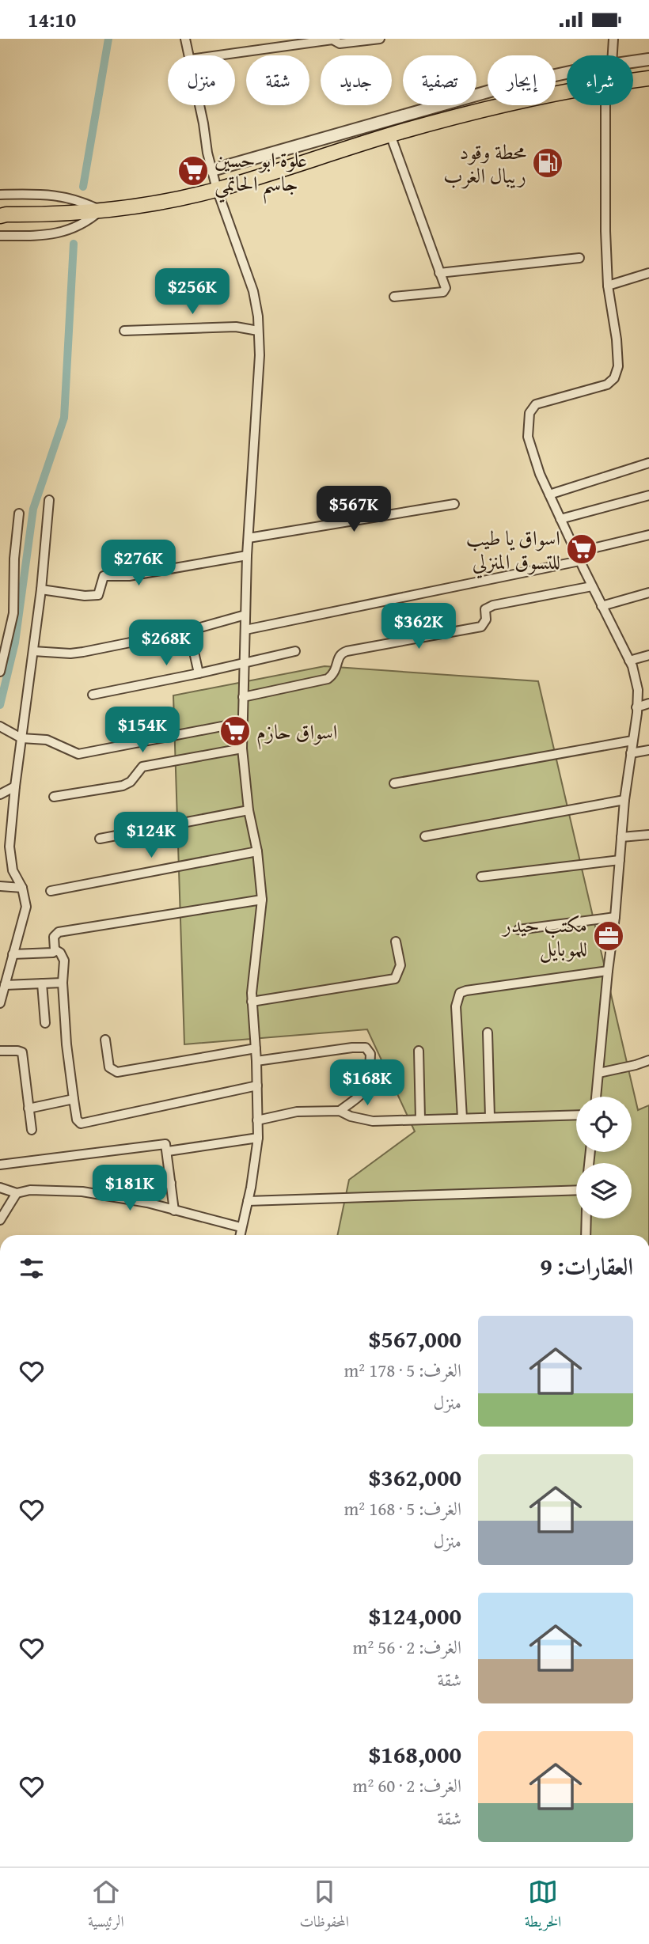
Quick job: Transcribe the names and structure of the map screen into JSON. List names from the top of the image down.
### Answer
{
  "places": {
    "fuel station": ["محطة وقود ريبال الغرب"],
    "supermarket": ["علوة ابو حسين جاسم الحاتمي", "اسواق يا طيب للتسوق المنزلي", "اسواق حازم"],
    "office": ["مكتب حيدر للموبايل"]
  },
  "page": {
    "status": "14:10",
    "chip": [
      "شراء",
      "إيجار",
      "تصفية",
      "جديد",
      "شقة",
      "منزل"
    ],
    "price": [
      "$256K",
      "$567K",
      "$276K",
      "$362K",
      "$268K",
      "$154K",
      "$124K",
      "$168K",
      "$181K"
    ],
    "heading": "العقارات: 9",
    "list": [
      {
        "name": "$567,000",
        "note": "الغرف: 5 · 178 m² · منزل"
      },
      {
        "name": "$362,000",
        "note": "الغرف: 5 · 168 m² · منزل"
      },
      {
        "name": "$124,000",
        "note": "الغرف: 2 · 56 m² · شقة"
      },
      {
        "name": "$168,000",
        "note": "الغرف: 2 · 60 m² · شقة"
      }
    ],
    "tabs": ["الخريطة", "المحفوظات", "الرئيسية"]
  }
}
